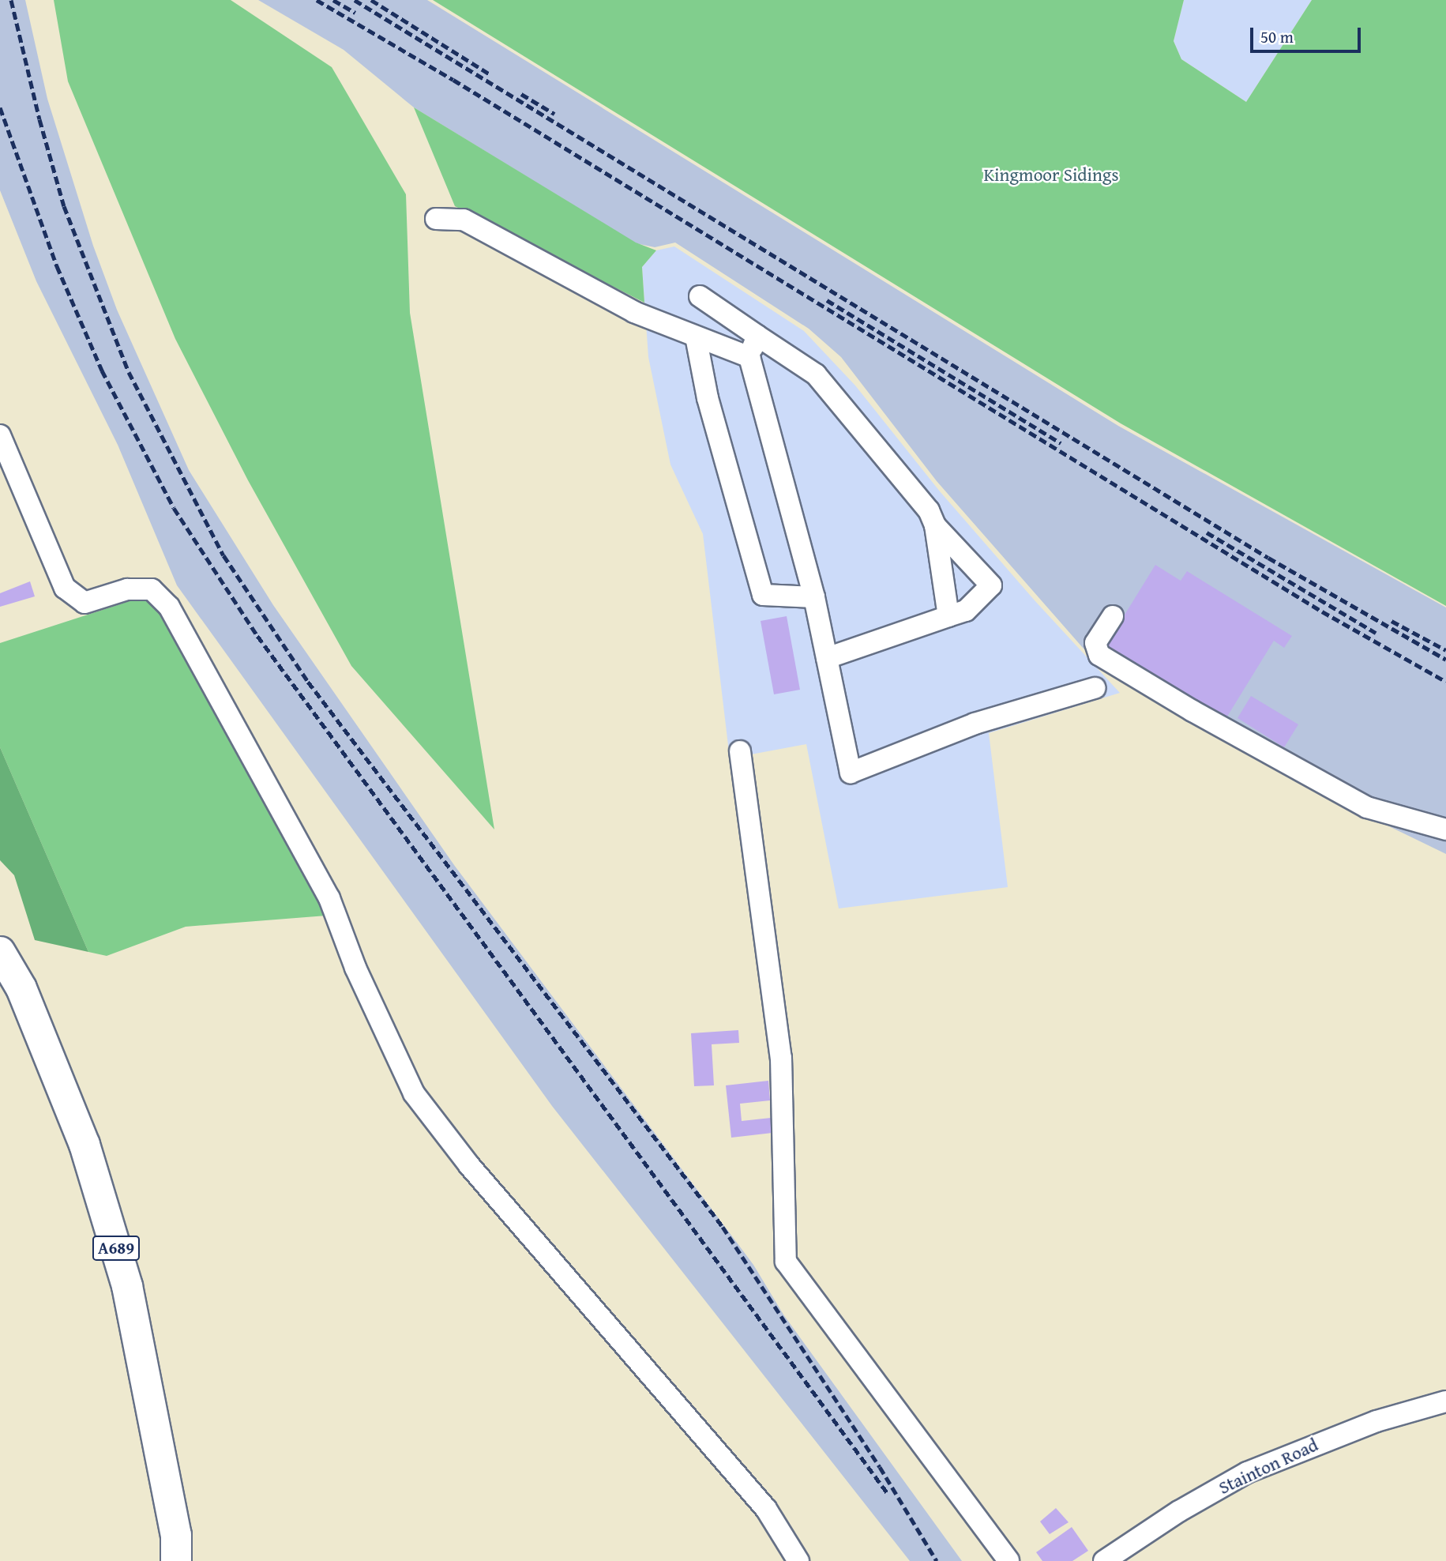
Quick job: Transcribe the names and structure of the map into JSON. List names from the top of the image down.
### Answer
{
  "streets": {
    "highway": ["A689"],
    "street": ["Stainton Road"]
  },
  "parks": ["Kingmoor Sidings"],
  "scale_bar": "50 m"
}
